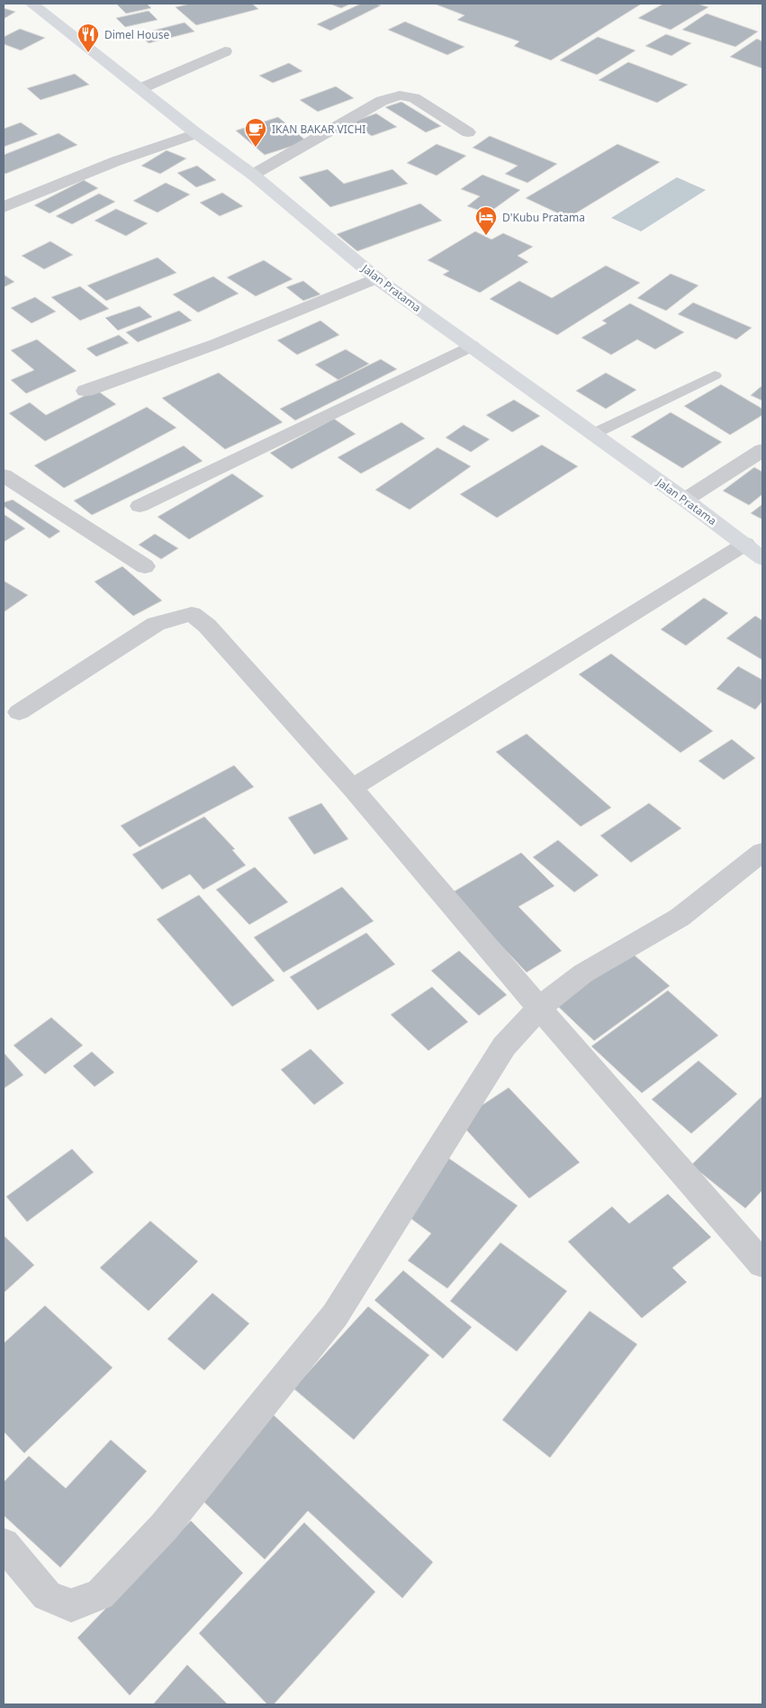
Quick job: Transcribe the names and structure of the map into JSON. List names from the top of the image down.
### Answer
{
  "streets": {
    "street": ["Jalan Pratama"]
  },
  "places": {
    "restaurant": ["Dimel House"],
    "cafe": ["IKAN BAKAR VICHI"],
    "hotel": ["D'Kubu Pratama"]
  }
}
